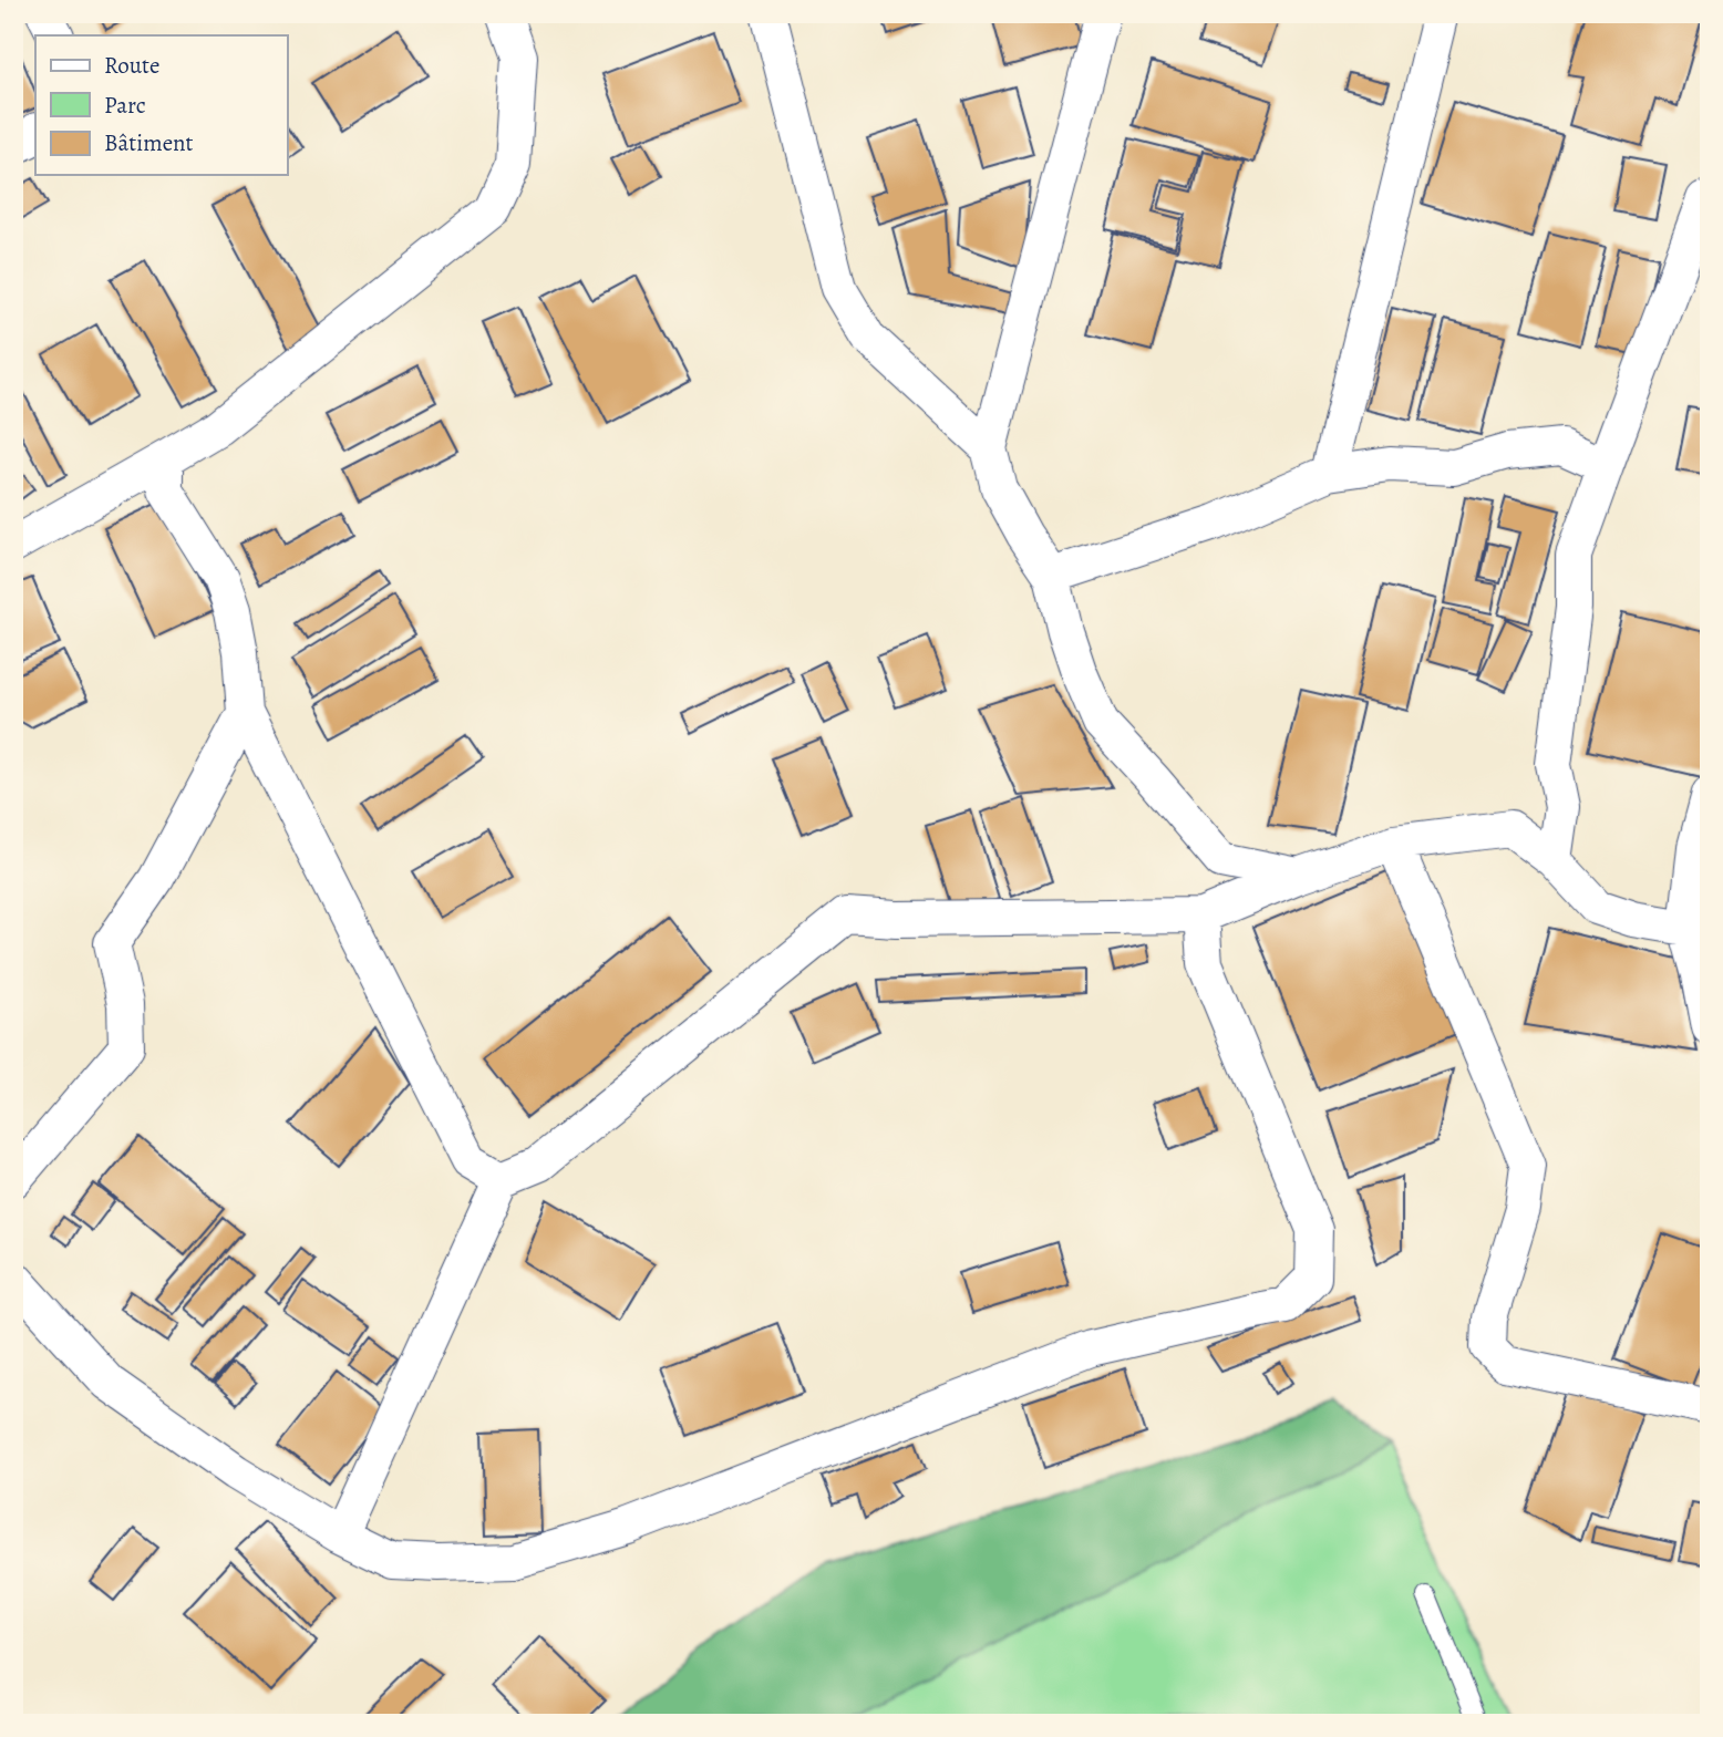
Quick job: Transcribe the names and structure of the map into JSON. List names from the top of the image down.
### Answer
{
  "legend": ["Route", "Parc", "Bâtiment"]
}
